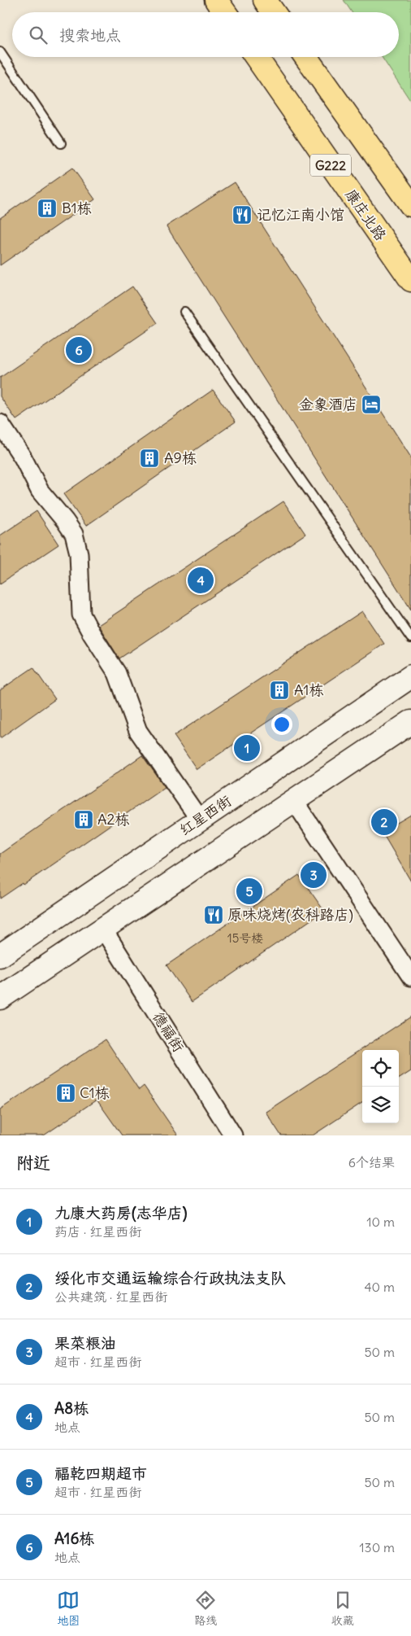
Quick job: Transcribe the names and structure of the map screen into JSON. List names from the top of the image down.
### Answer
{
  "streets": {
    "highway": ["G222", "康庄北路"],
    "main road": ["红星西街"],
    "street": ["德福街"]
  },
  "places": {
    "building": [
      "B1栋",
      "A9栋",
      "A1栋",
      "A2栋",
      "C1栋"
    ],
    "restaurant": ["记忆江南小馆", "原味烧烤(农科路店)"],
    "hotel": ["金象酒店"]
  },
  "house_numbers": ["15号楼"],
  "page": {
    "search": "搜索地点",
    "pins": [
      "6",
      "4",
      "1",
      "2",
      "3",
      "5"
    ],
    "heading": ["附近", "6个结果"],
    "list": [
      {
        "mark": "1",
        "name": "九康大药房(志华店)",
        "note": "药店 · 红星西街",
        "value": "10 m"
      },
      {
        "mark": "2",
        "name": "绥化市交通运输综合行政执法支队",
        "note": "公共建筑 · 红星西街",
        "value": "40 m"
      },
      {
        "mark": "3",
        "name": "果菜粮油",
        "note": "超市 · 红星西街",
        "value": "50 m"
      },
      {
        "mark": "4",
        "name": "A8栋",
        "note": "地点",
        "value": "50 m"
      },
      {
        "mark": "5",
        "name": "福乾四期超市",
        "note": "超市 · 红星西街",
        "value": "50 m"
      },
      {
        "mark": "6",
        "name": "A16栋",
        "note": "地点",
        "value": "130 m"
      }
    ],
    "nav": ["地图", "路线", "收藏"]
  }
}
